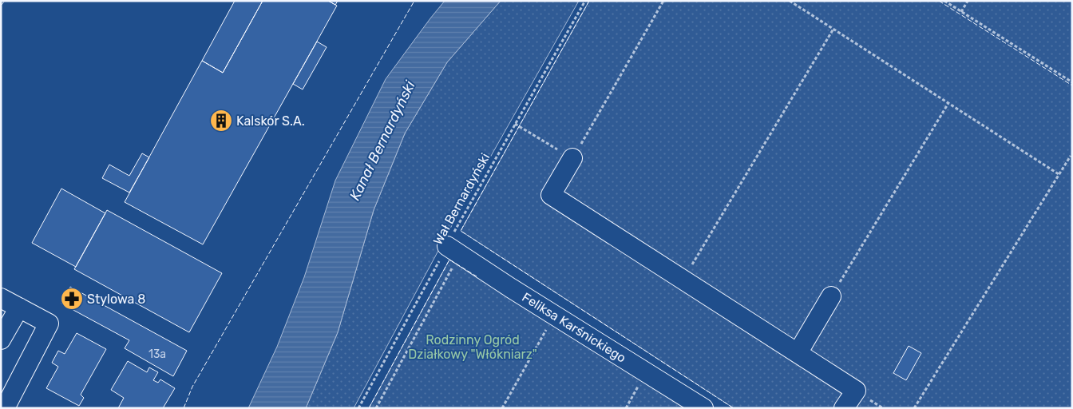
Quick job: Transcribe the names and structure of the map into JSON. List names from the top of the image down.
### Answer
{
  "streets": {
    "street": ["Feliksa Karśnickiego"],
    "path": ["Wał Bernardyński"]
  },
  "crossings": [
    ["Wał Bernardyński", "Feliksa Karśnickiego"]
  ],
  "water": ["Kanał Bernardyński"],
  "parks": ["Rodzinny Ogród Działkowy \"Włókniarz\""],
  "places": {
    "building": ["Kalskór S.A."],
    "pharmacy": ["Stylowa 8"]
  },
  "house_numbers": ["13a"]
}
